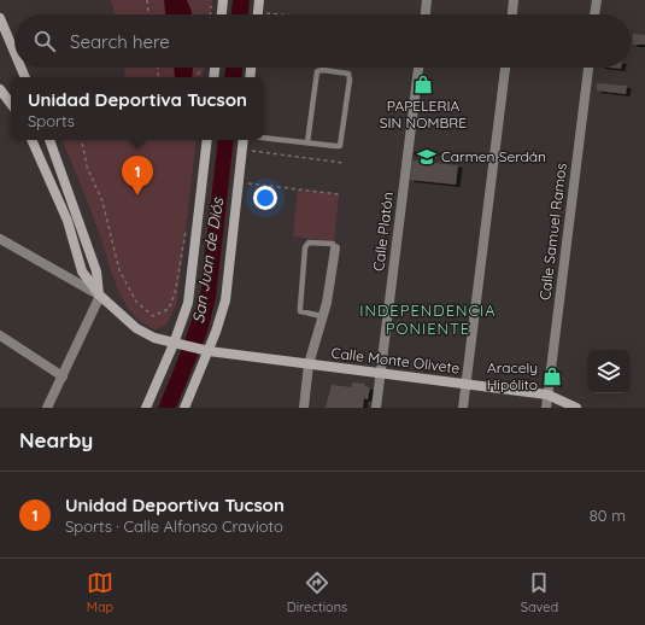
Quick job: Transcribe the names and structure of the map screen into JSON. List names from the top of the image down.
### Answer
{
  "streets": {
    "street": ["Calle Platón", "Calle Samuel Ramos", "Calle Monte Olivete"]
  },
  "crossings": [
    ["Calle Platón", "Calle Monte Olivete"],
    ["Calle Samuel Ramos", "Calle Monte Olivete"]
  ],
  "districts": ["INDEPENDENCIA PONIENTE"],
  "water": ["San Juan de Diós"],
  "places": {
    "shop": ["PAPELERIA SIN NOMBRE", "Aracely Hipólito"],
    "school or university": ["Carmen Serdán"]
  },
  "page": {
    "search": "Search here",
    "popup": ["Unidad Deportiva Tucson", "Sports"],
    "pins": "1",
    "heading": "Nearby",
    "list": [
      {
        "mark": "1",
        "name": "Unidad Deportiva Tucson",
        "note": "Sports · Calle Alfonso Cravioto",
        "value": "80 m"
      }
    ],
    "nav": ["Map", "Directions", "Saved"]
  }
}
